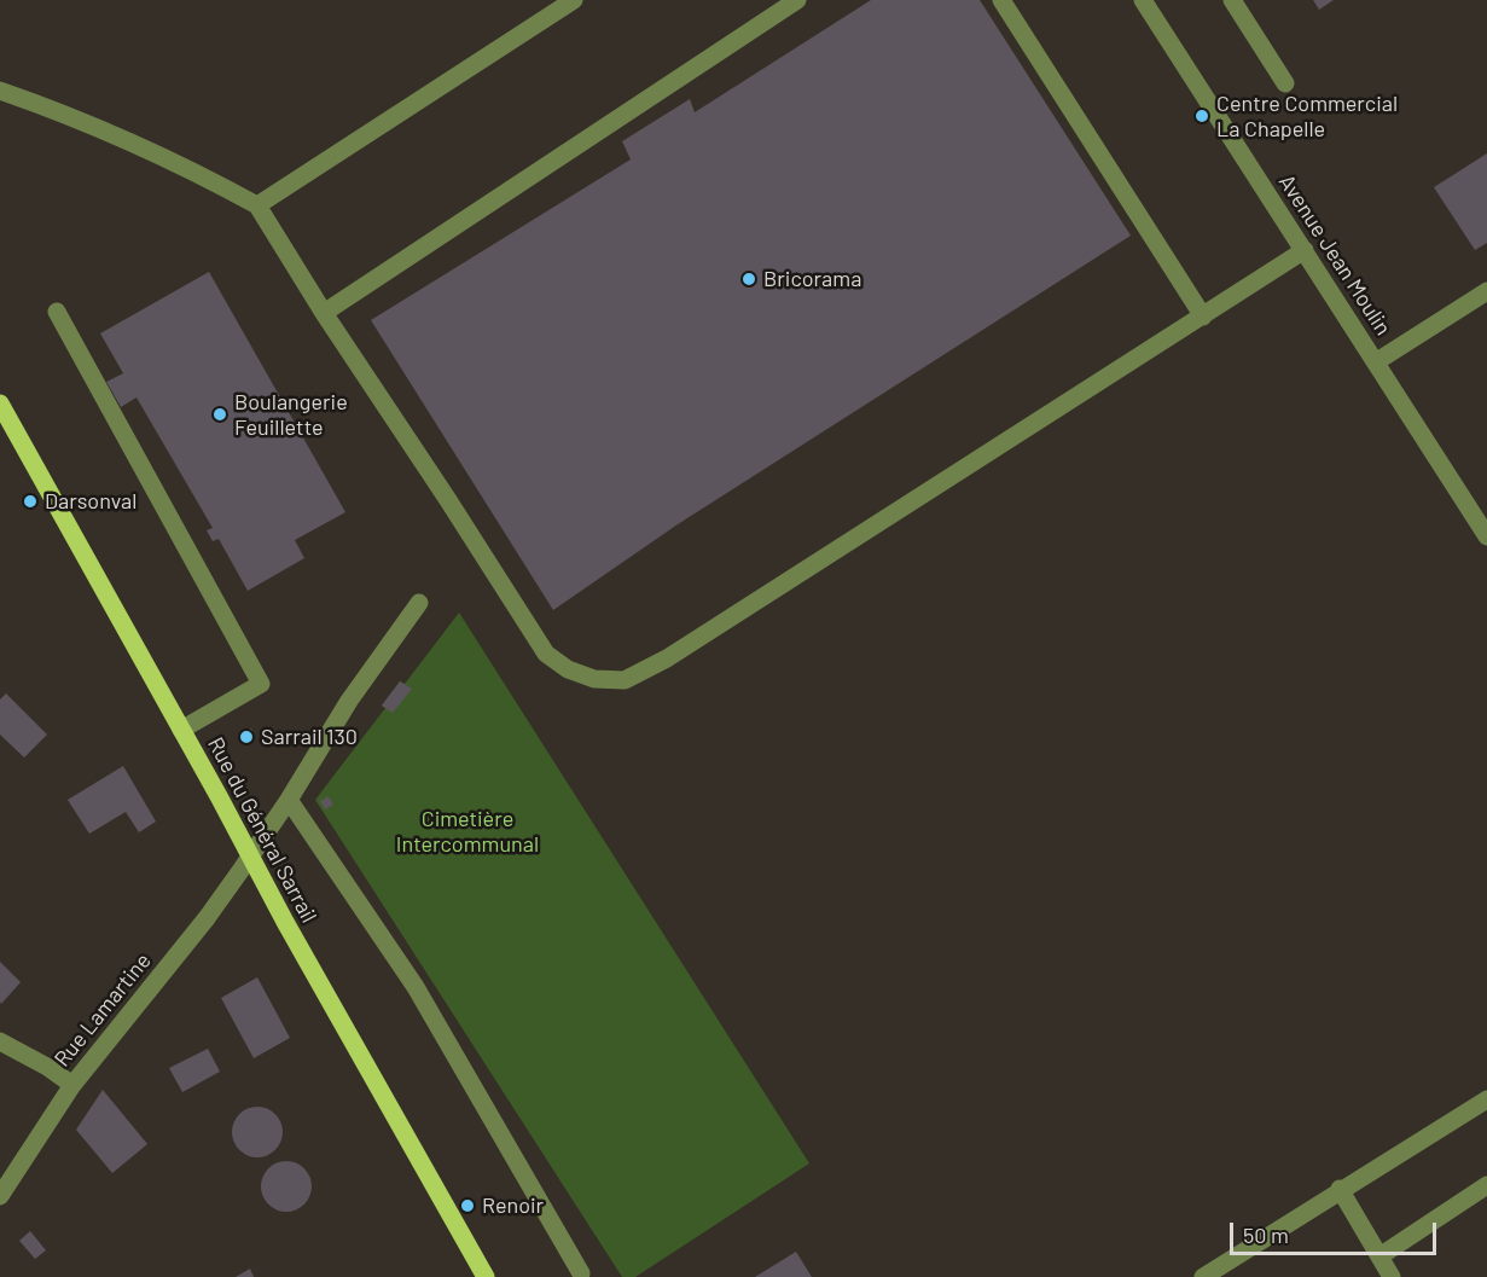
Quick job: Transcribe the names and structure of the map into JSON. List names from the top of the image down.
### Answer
{
  "streets": {
    "main road": ["Rue du Général Sarrail"],
    "street": ["Avenue Jean Moulin", "Rue Lamartine"]
  },
  "crossings": [
    ["Rue du Général Sarrail", "Rue Lamartine"]
  ],
  "parks": ["Cimetière Intercommunal"],
  "places": [
    "Centre Commercial La Chapelle",
    "Bricorama",
    "Boulangerie Feuillette",
    "Darsonval",
    "Sarrail 130",
    "Renoir"
  ],
  "scale_bar": "50 m"
}
